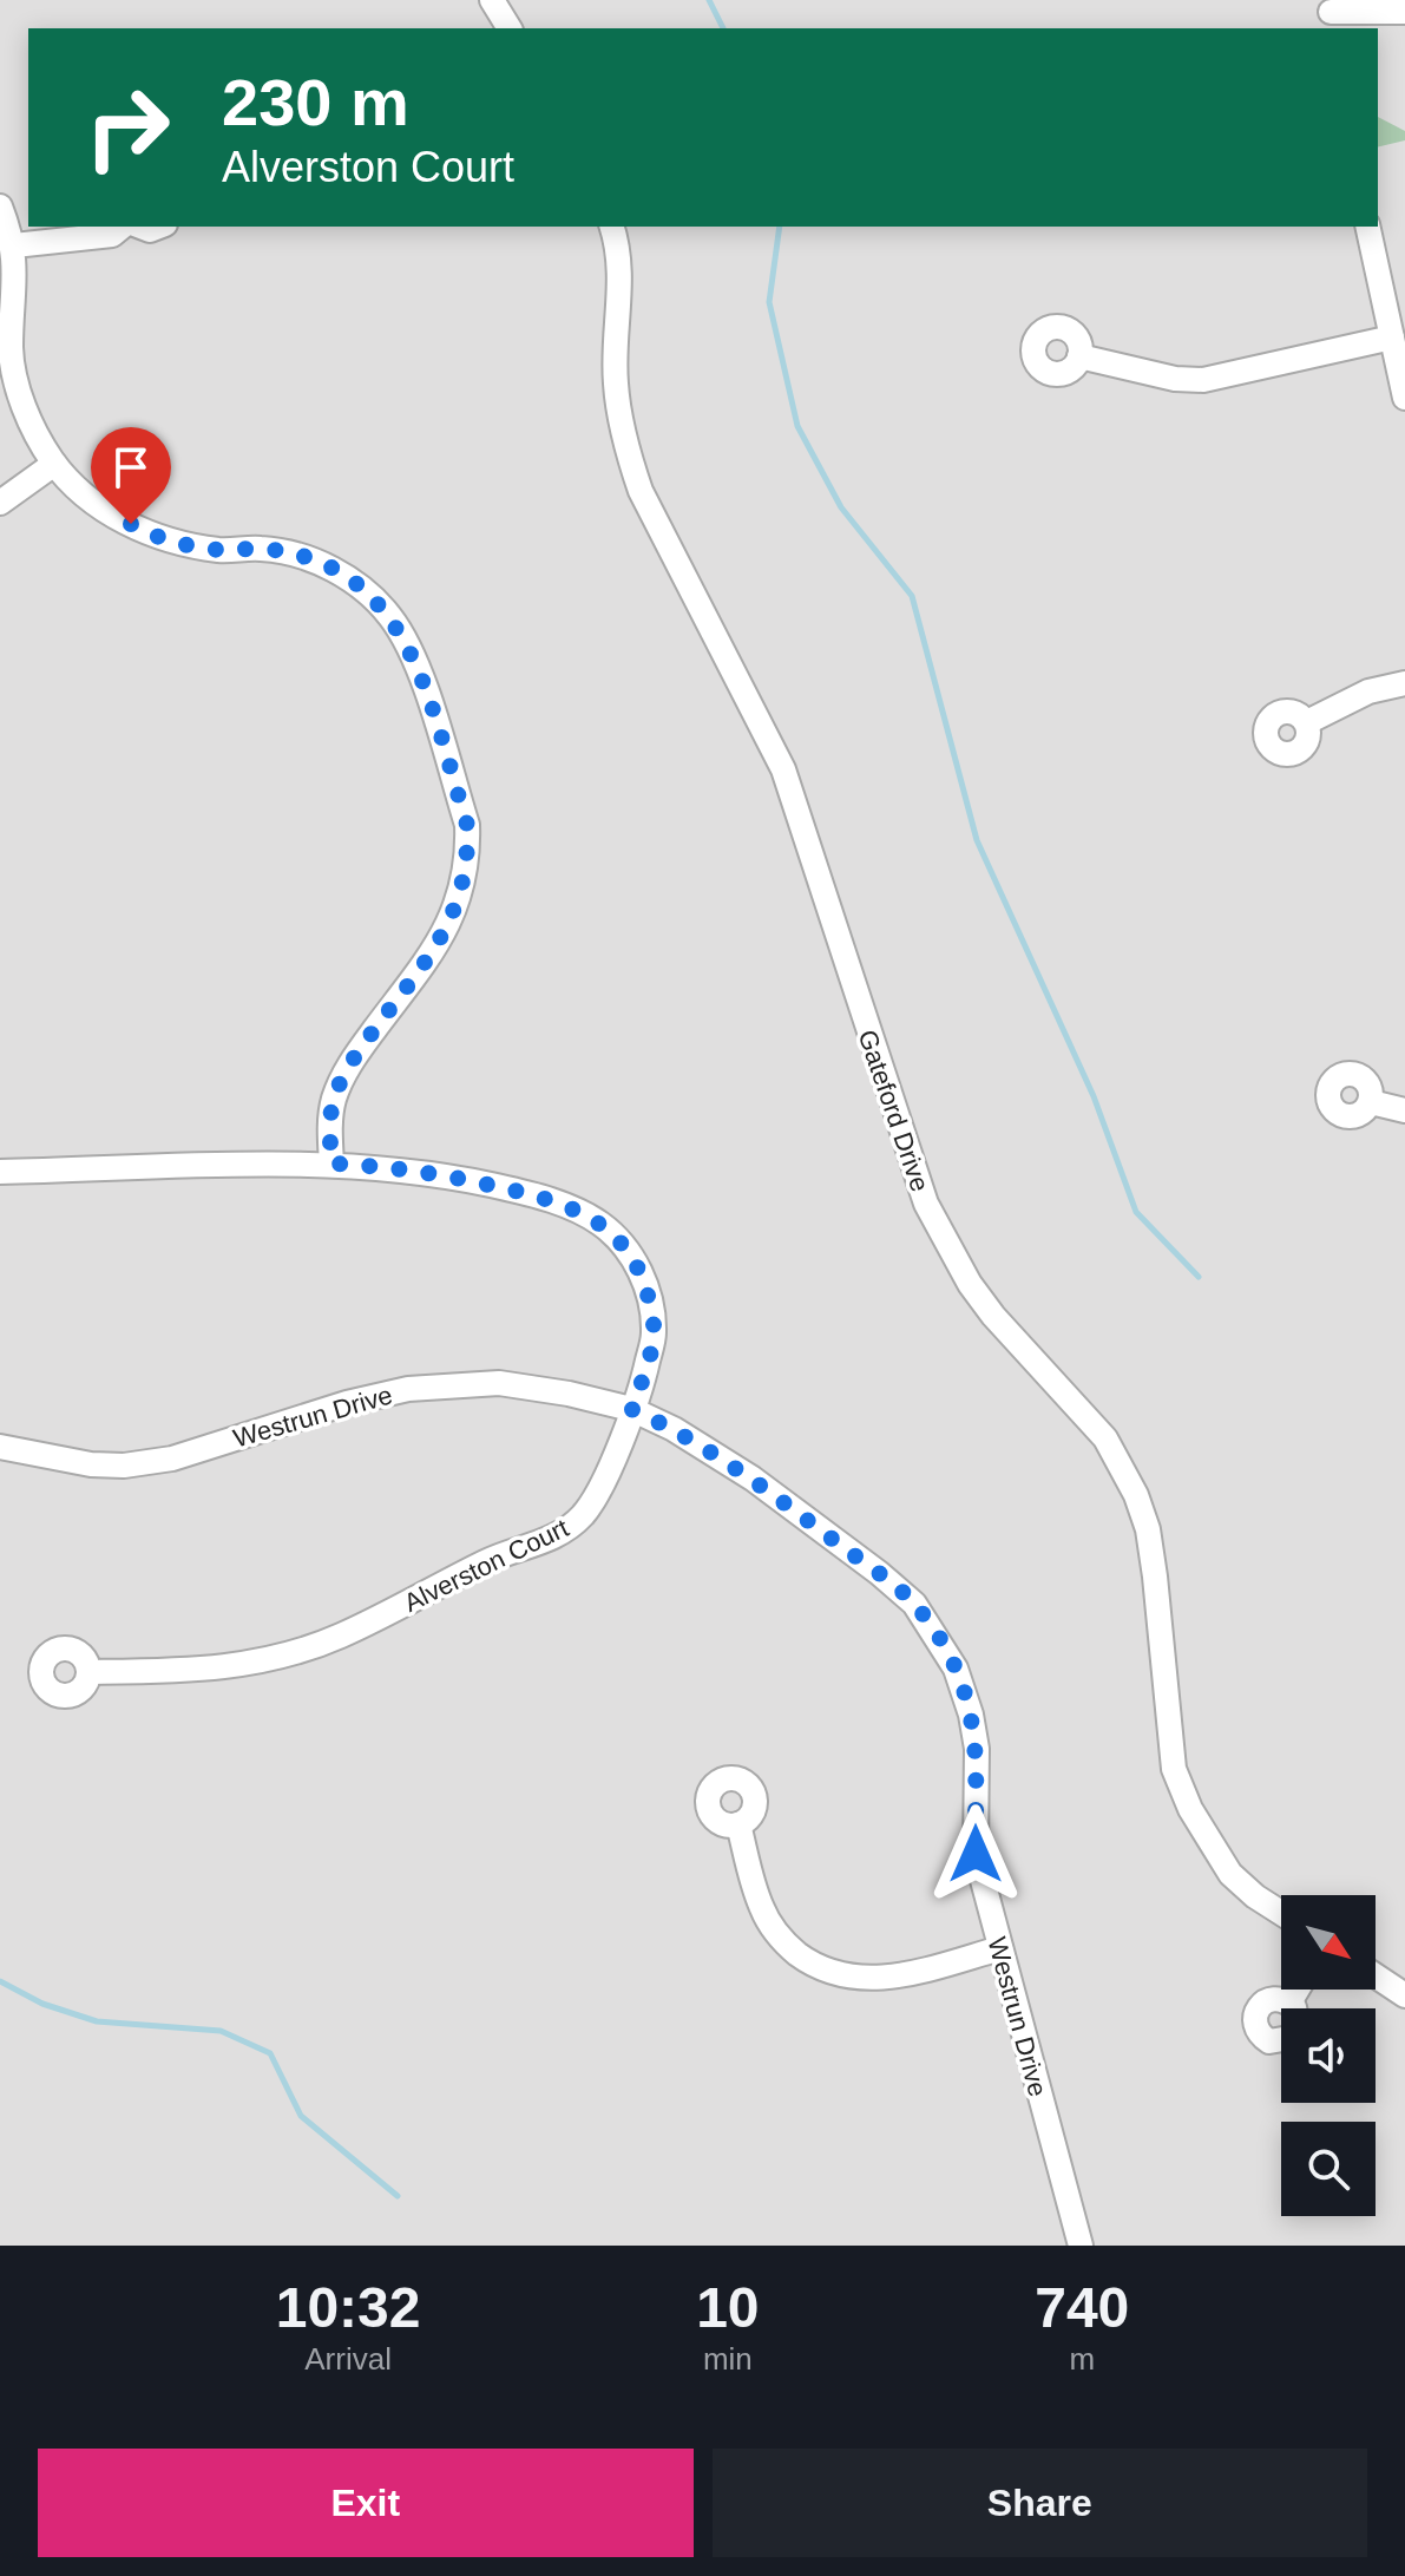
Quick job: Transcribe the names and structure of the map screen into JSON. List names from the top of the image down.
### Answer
{
  "streets": {
    "street": ["Gateford Drive", "Westrun Drive", "Alverston Court"]
  },
  "crossings": [
    ["Westrun Drive", "Alverston Court"]
  ],
  "north": "bottom right",
  "page": {
    "turn": ["230 m", "Alverston Court"],
    "eta": [
      "10:32",
      "Arrival",
      "10",
      "min",
      "740",
      "m"
    ],
    "buttons": ["Exit", "Share"]
  }
}
